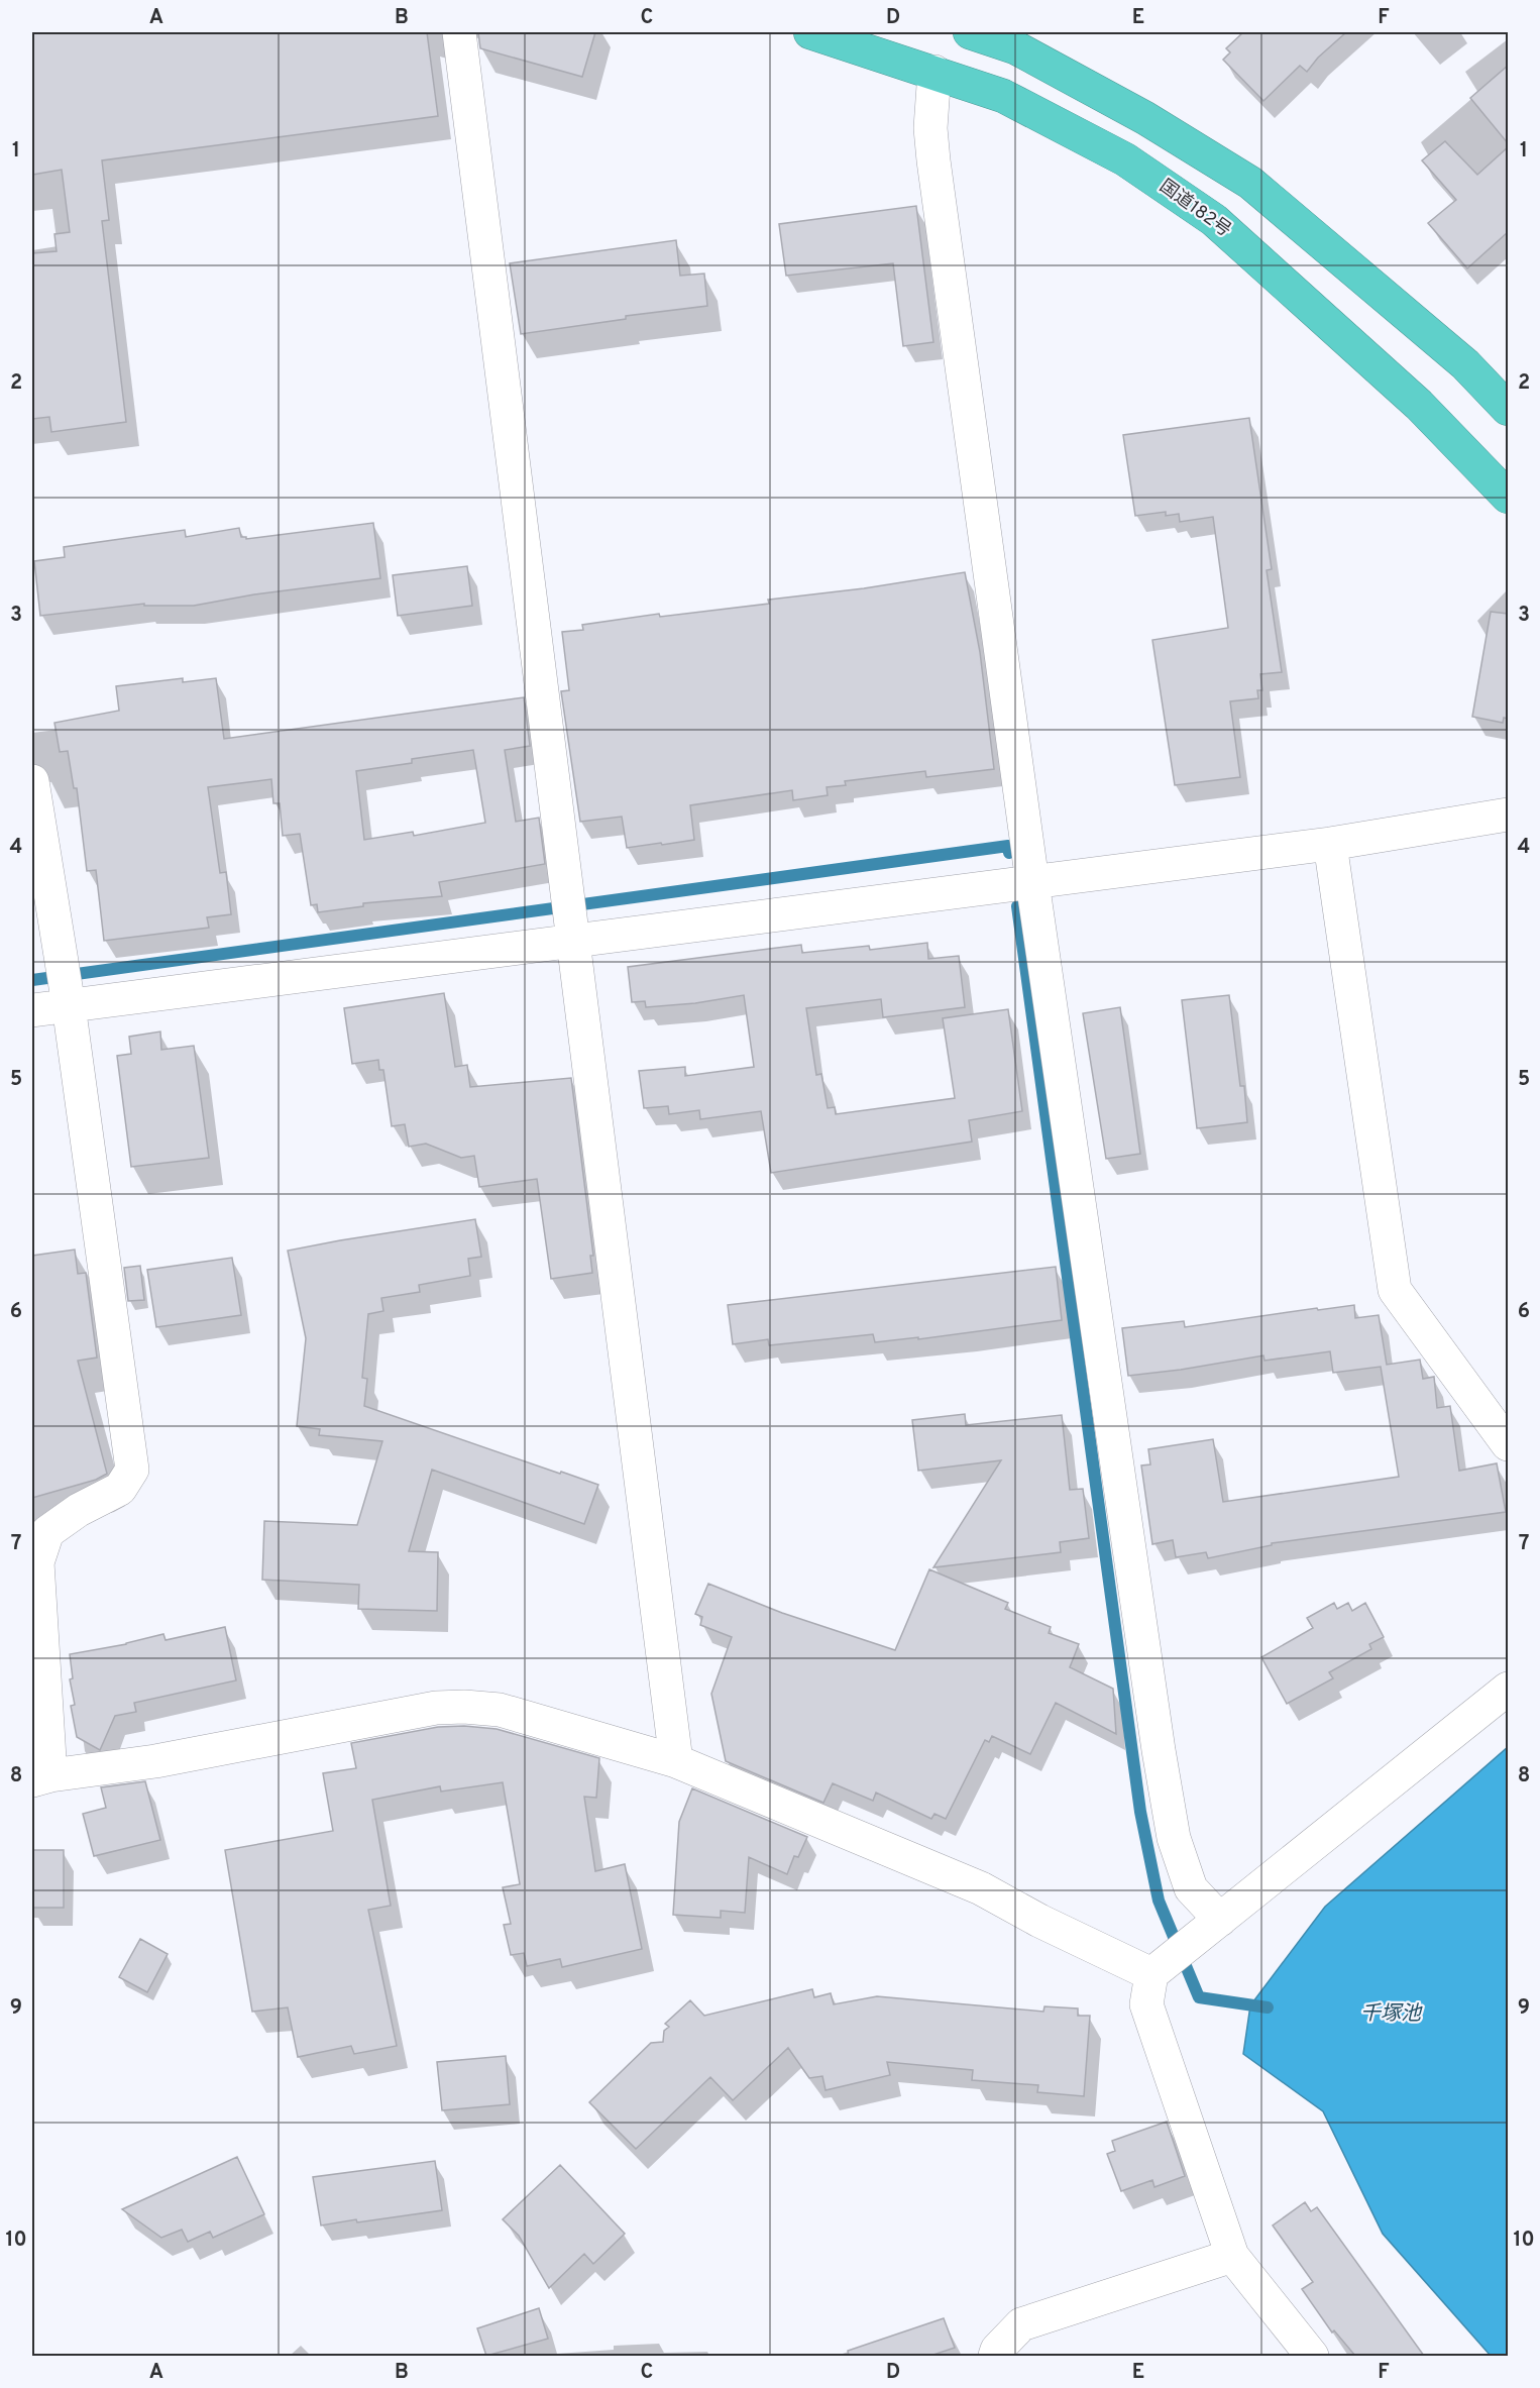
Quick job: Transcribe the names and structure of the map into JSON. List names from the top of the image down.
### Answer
{
  "streets": {
    "highway": ["国道182号"]
  },
  "water": ["千塚池"],
  "grid": {
    "columns": [
      "A",
      "B",
      "C",
      "D",
      "E",
      "F"
    ],
    "rows": [
      "1",
      "2",
      "3",
      "4",
      "5",
      "6",
      "7",
      "8",
      "9",
      "10"
    ]
  }
}
